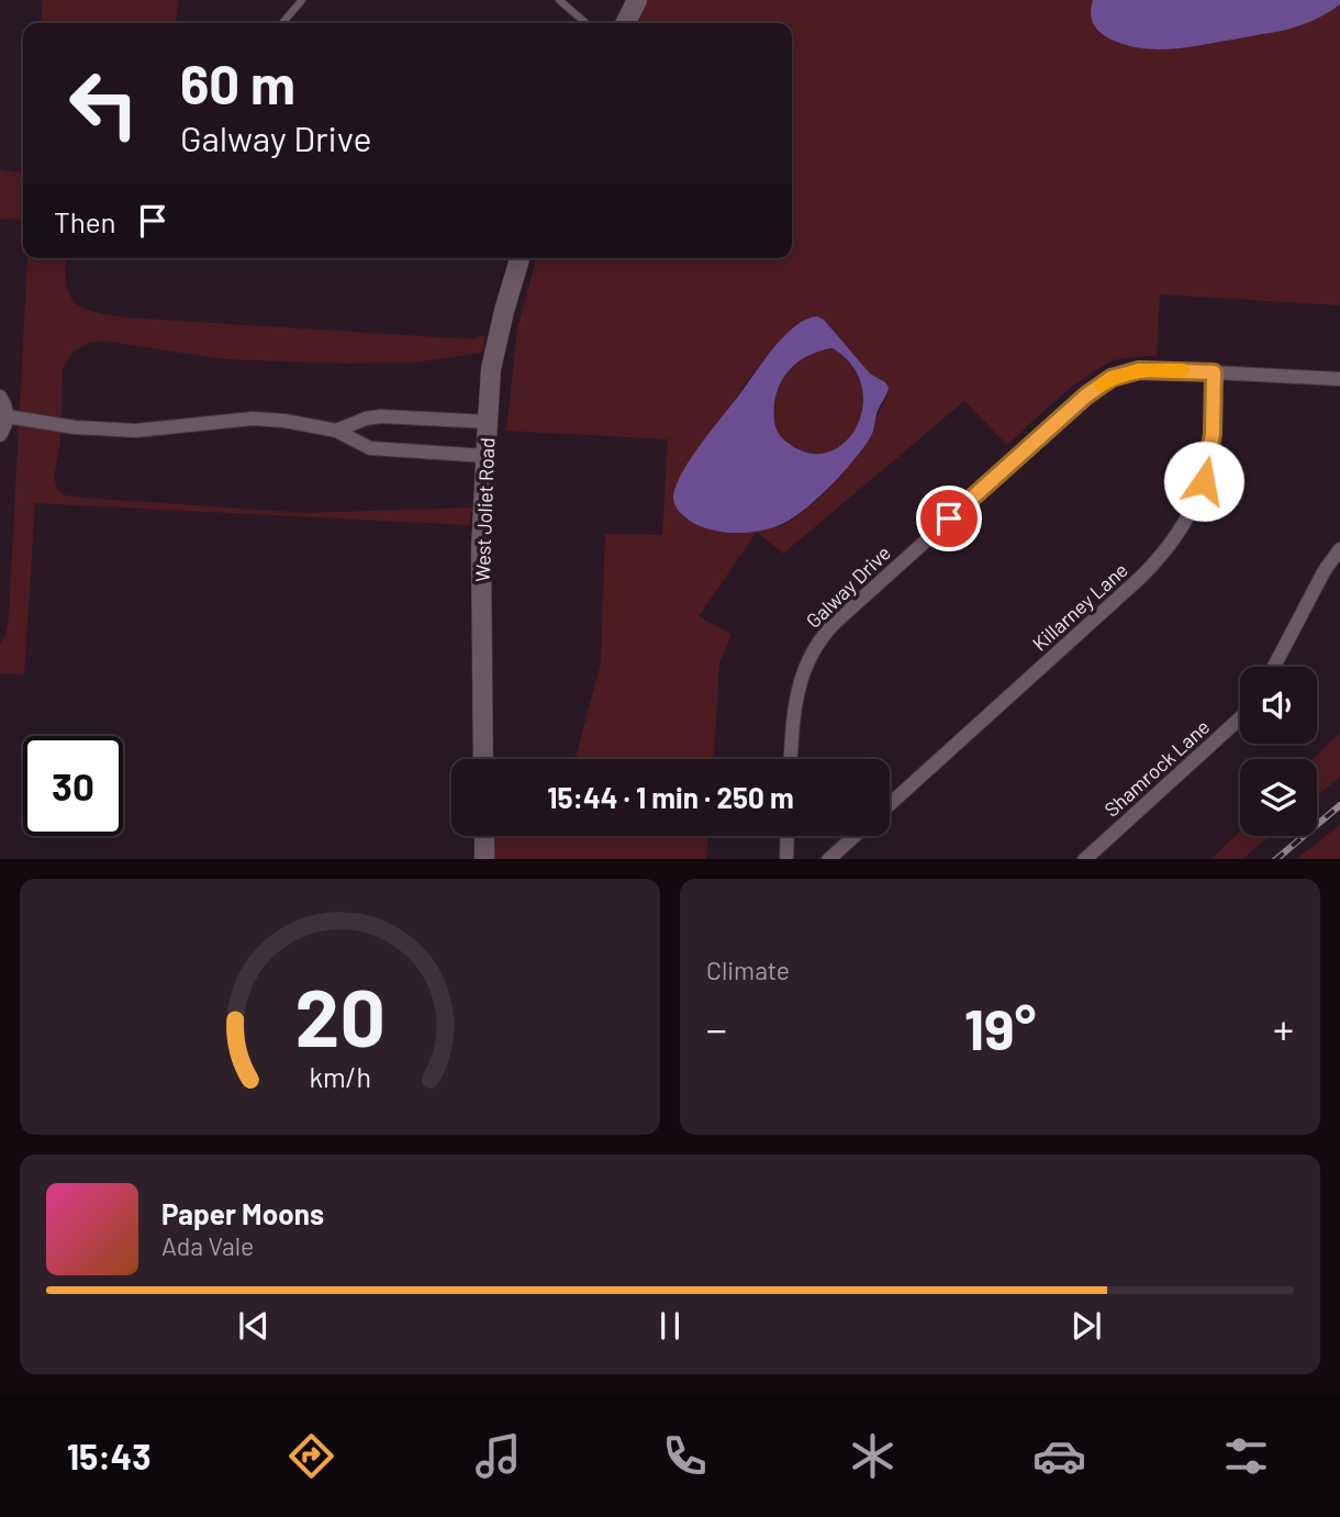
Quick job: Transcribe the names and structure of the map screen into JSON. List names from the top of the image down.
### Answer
{
  "streets": {
    "main road": ["West Joliet Road"],
    "street": ["Galway Drive", "Killarney Lane", "Shamrock Lane"]
  },
  "crossings": [
    ["Galway Drive", "Killarney Lane"]
  ],
  "page": {
    "turn": ["60 m", "Galway Drive"],
    "then": "Then",
    "limit": "30",
    "trip": "15:44 · 1 min · 250 m",
    "tile": "Climate",
    "heat": ["−", "19°", "+"],
    "song": ["Paper Moons", "Ada Vale"],
    "tabs": "15:43",
    "gauge": ["20", "km/h"]
  }
}
